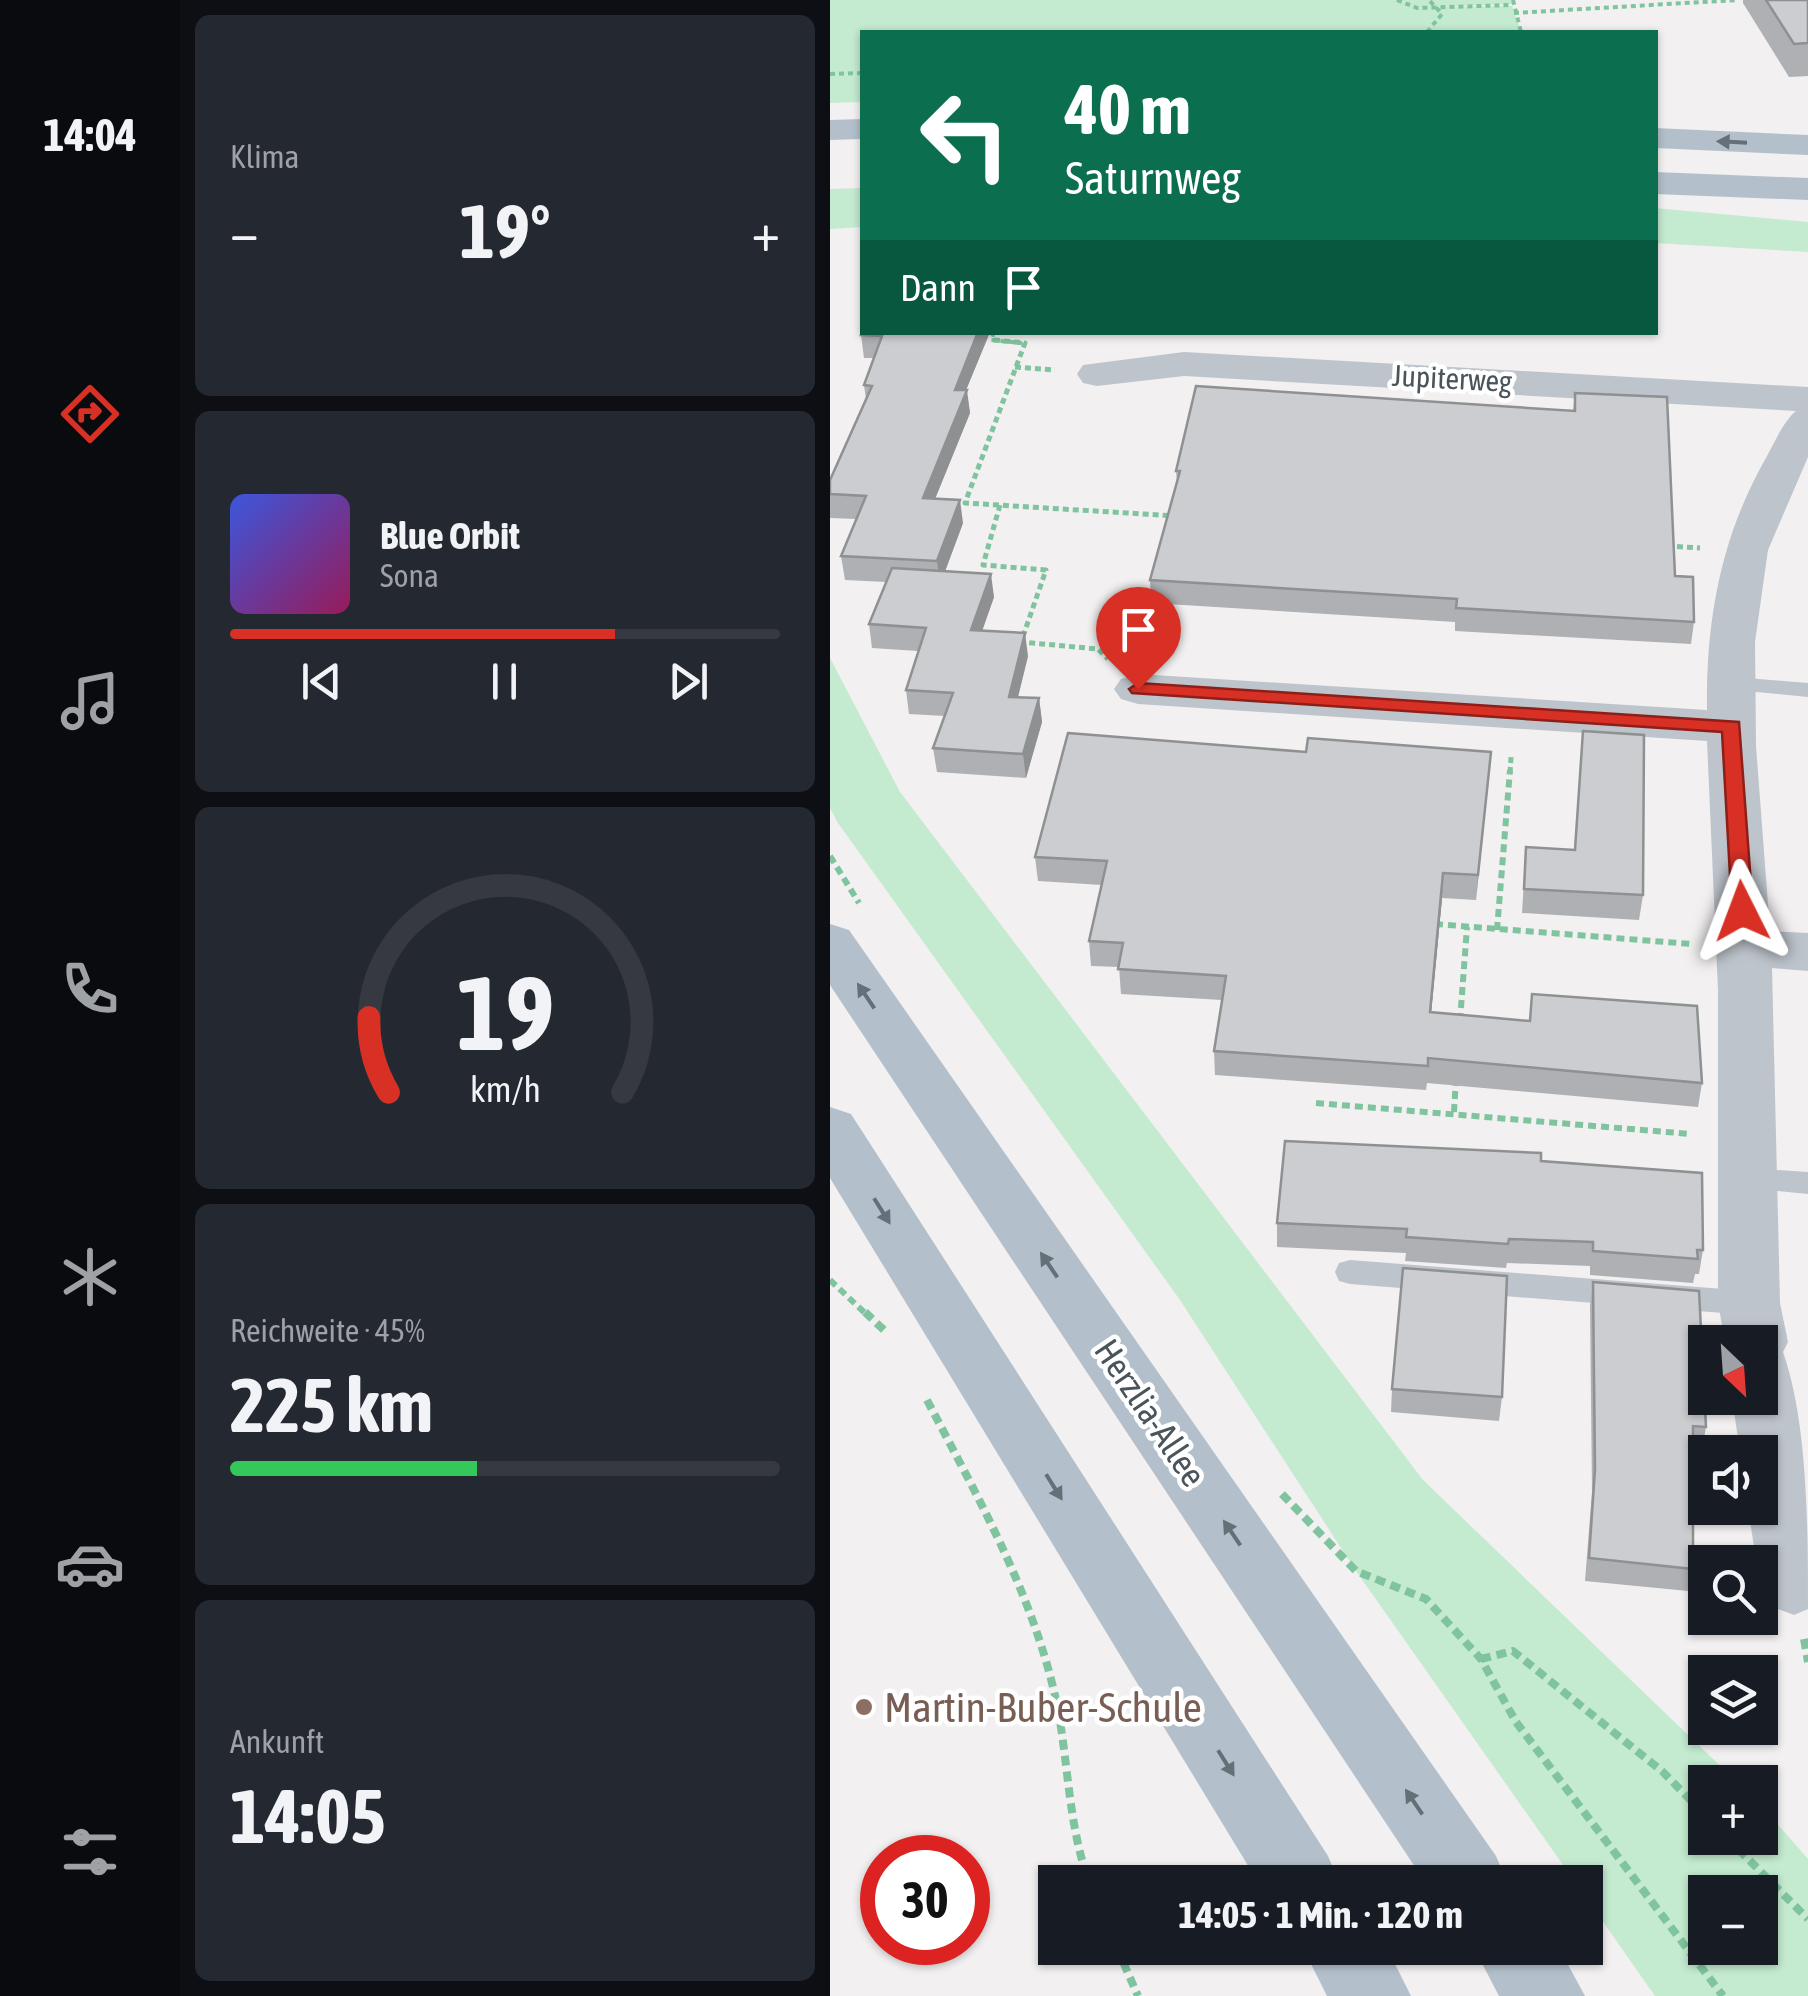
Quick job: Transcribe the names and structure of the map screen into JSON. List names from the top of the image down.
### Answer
{
  "streets": {
    "main road": ["Herzlia-Allee"],
    "street": ["Jupiterweg"]
  },
  "places": ["Martin-Buber-Schule"],
  "north": "bottom right",
  "page": {
    "tabs": "14:04",
    "tile": [
      "Klima",
      ["Reichweite · 45%", "225 km"],
      ["Ankunft", "14:05"]
    ],
    "turn": ["40 m", "Saturnweg"],
    "heat": ["−", "19°", "+"],
    "then": "Dann",
    "song": ["Blue Orbit", "Sona"],
    "map_buttons": ["+", "−"],
    "limit": "30",
    "trip": "14:05 · 1 Min. · 120 m",
    "gauge": ["19", "km/h"]
  }
}
